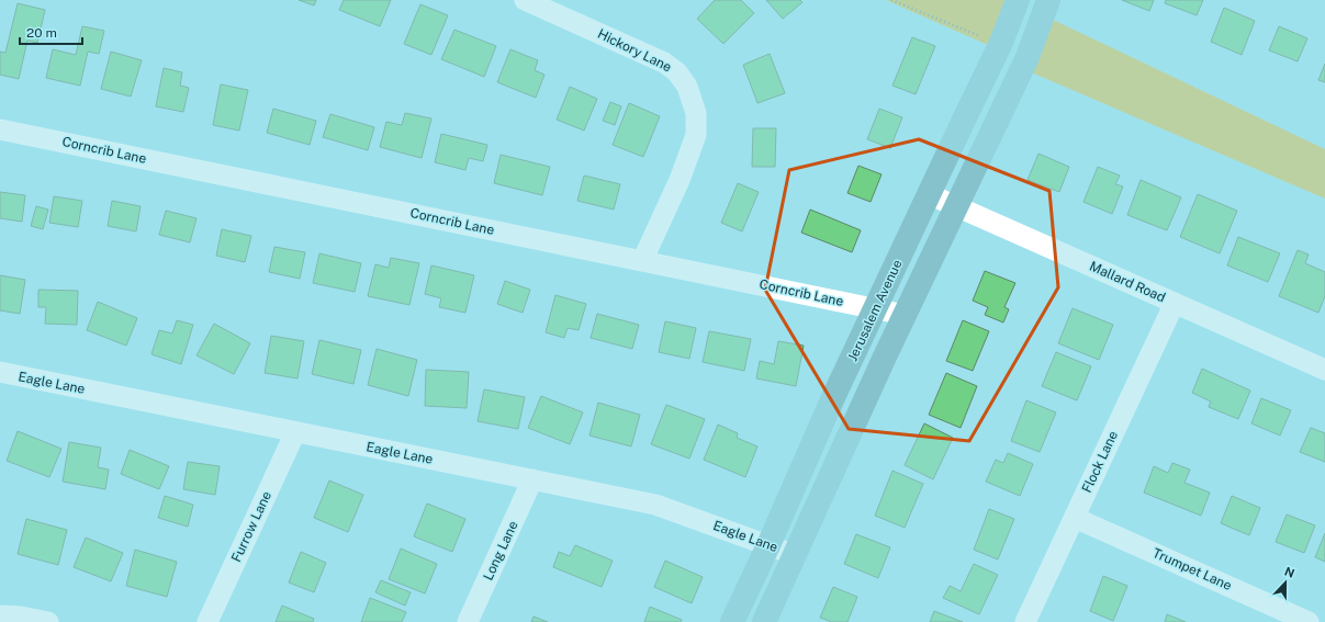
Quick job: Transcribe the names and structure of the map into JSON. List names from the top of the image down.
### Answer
{
  "streets": {
    "main road": ["Jerusalem Avenue"],
    "street": [
      "Hickory Lane",
      "Corncrib Lane",
      "Mallard Road",
      "Eagle Lane",
      "Flock Lane",
      "Furrow Lane",
      "Long Lane",
      "Trumpet Lane"
    ]
  },
  "crossings": [
    ["Hickory Lane", "Corncrib Lane"],
    ["Corncrib Lane", "Jerusalem Avenue"],
    ["Mallard Road", "Jerusalem Avenue"],
    ["Mallard Road", "Flock Lane"],
    ["Jerusalem Avenue", "Eagle Lane"],
    ["Eagle Lane", "Furrow Lane"],
    ["Eagle Lane", "Long Lane"],
    ["Flock Lane", "Trumpet Lane"]
  ],
  "scale_bar": "20 m",
  "north": "top"
}
